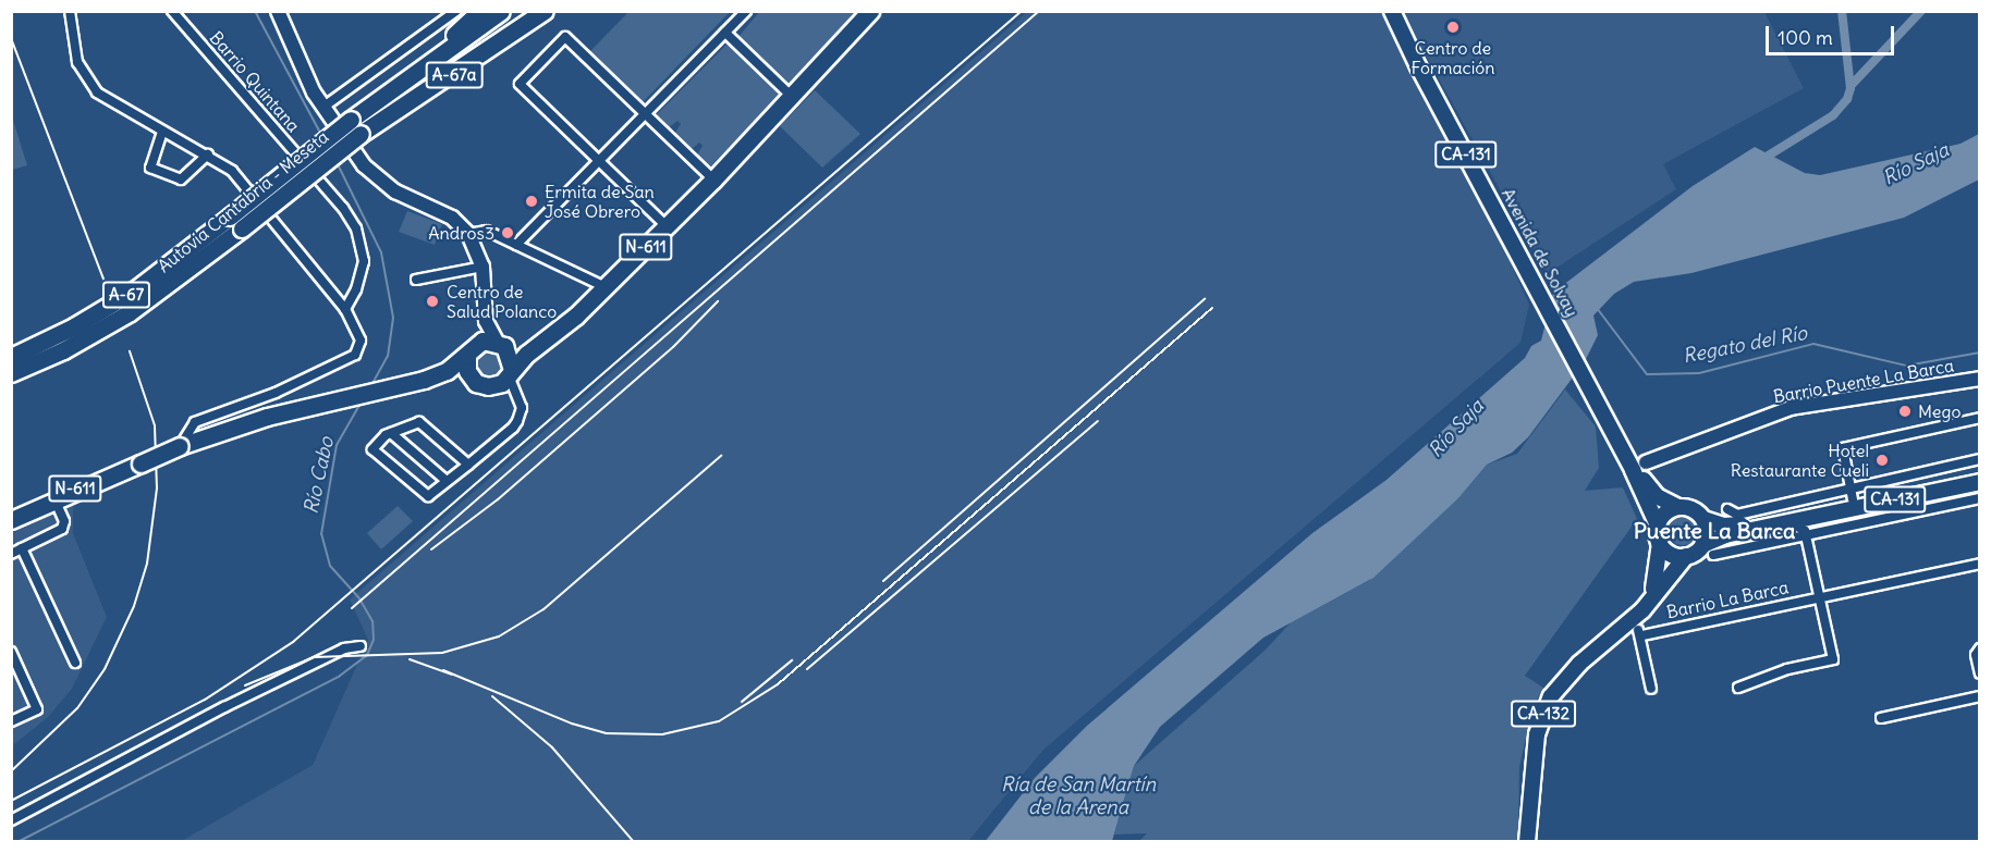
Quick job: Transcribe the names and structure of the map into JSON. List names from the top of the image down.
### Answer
{
  "streets": {
    "highway": [
      "A-67a",
      "Autovía Cantabria - Meseta",
      "N-611",
      "A-67"
    ],
    "main road": ["CA-131", "Avenida de Solvay", "CA-132"],
    "street": ["Barrio Quintana", "Barrio Puente La Barca", "Barrio La Barca"]
  },
  "crossings": [
    ["A-67a", "Autovía Cantabria - Meseta"],
    ["A-67a", "A-67"],
    ["CA-131", "Avenida de Solvay"],
    ["CA-131", "Barrio Puente La Barca"],
    ["CA-131", "CA-132"],
    ["Autovía Cantabria - Meseta", "A-67"],
    ["Avenida de Solvay", "Barrio Puente La Barca"]
  ],
  "districts": ["Puente La Barca"],
  "water": [
    "Río Saja",
    "Regato del Río",
    "Río Cabo",
    "Ría de San Martín de la Arena"
  ],
  "places": [
    "Centro de Formación",
    "Ermita de San José Obrero",
    "Andros3",
    "Centro de Salud Polanco",
    "Mego",
    "Hotel Restaurante Cueli"
  ],
  "scale_bar": "100 m"
}
